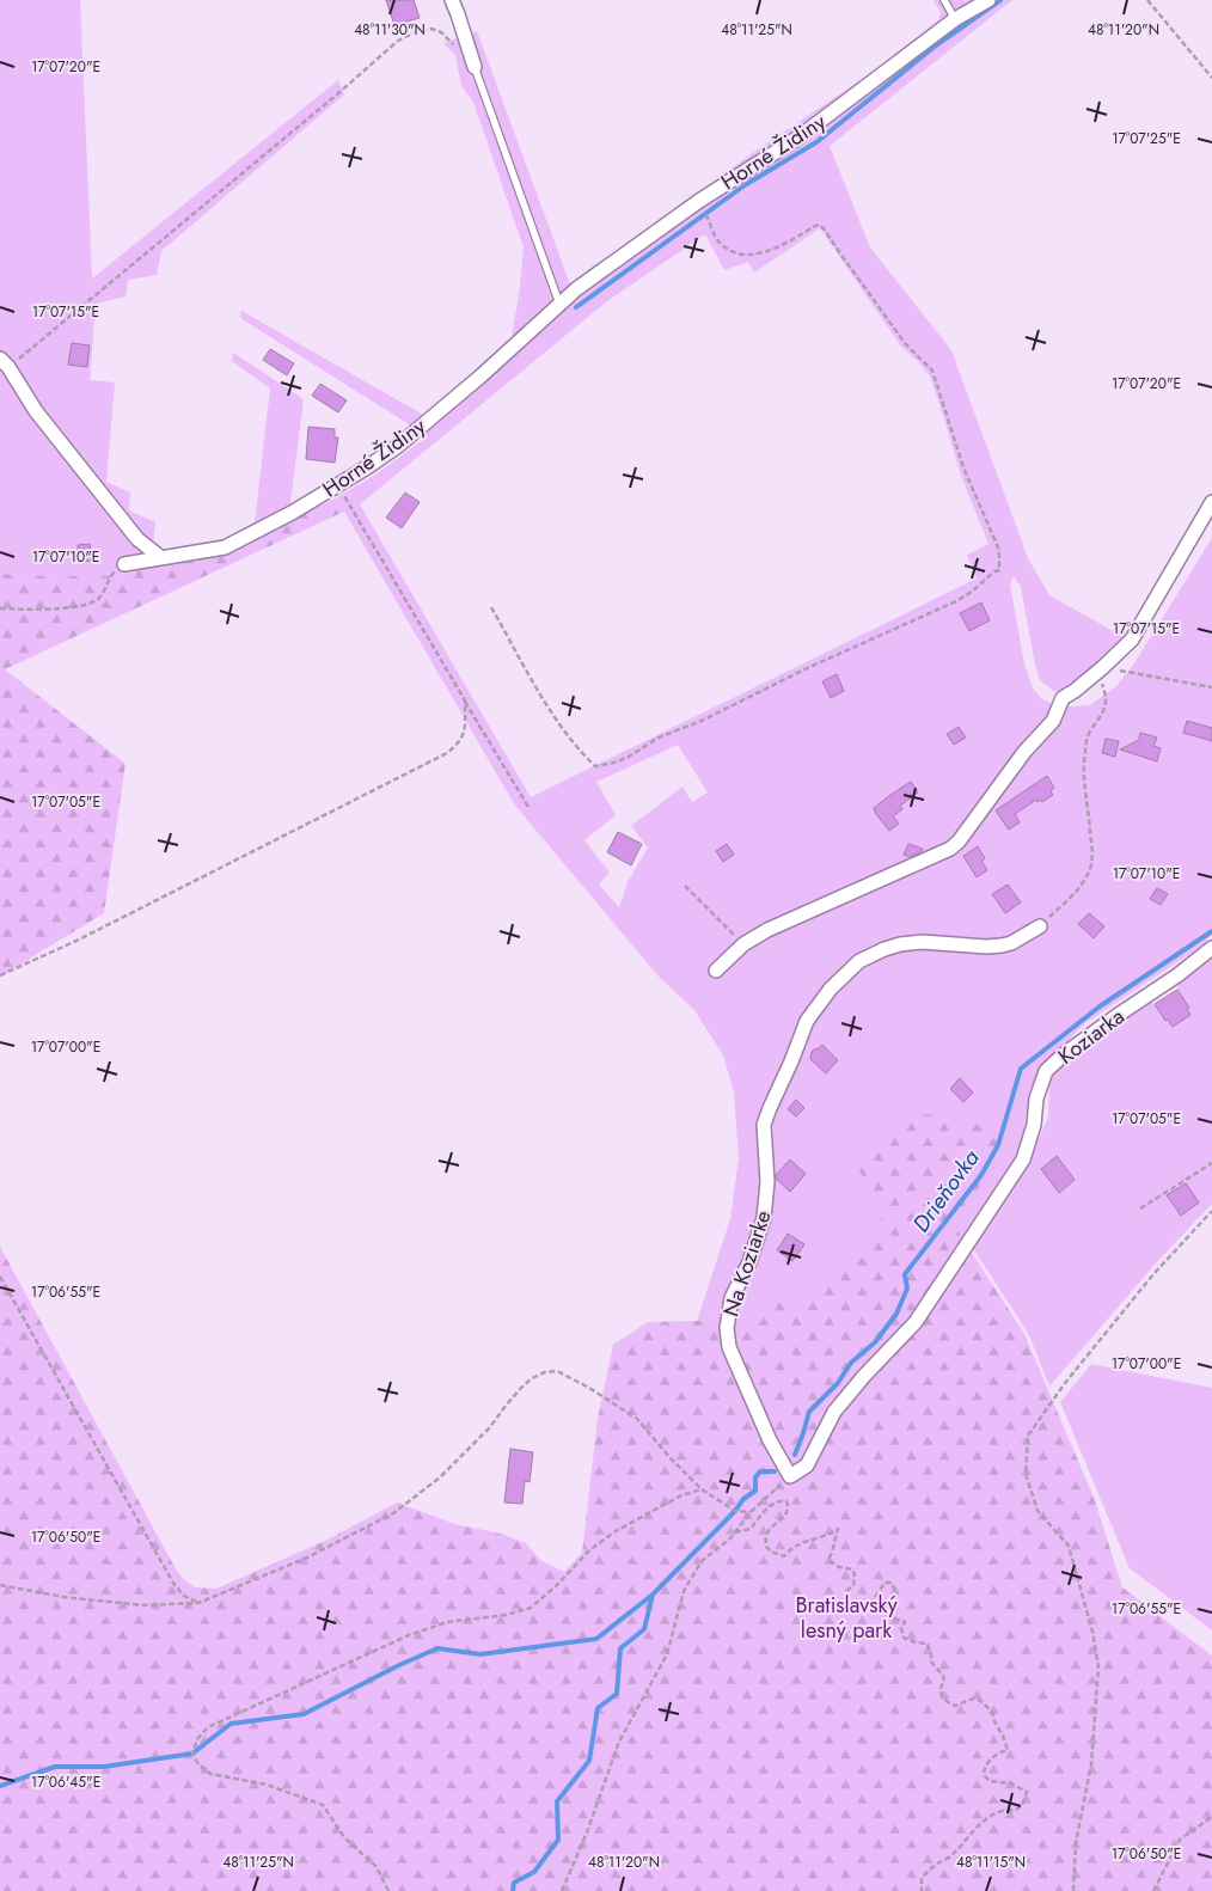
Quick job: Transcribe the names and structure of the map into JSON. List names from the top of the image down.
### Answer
{
  "streets": {
    "street": ["Horné Židiny", "Koziarka", "Na Koziarke"]
  },
  "crossings": [
    ["Koziarka", "Na Koziarke"]
  ],
  "water": ["Drieňovka"],
  "parks": ["Bratislavský lesný park"],
  "coordinates": [
    "48°11'25\"N",
    "48°11'20\"N",
    "48°11'30\"N",
    "17°07'20\"E",
    "17°07'25\"E",
    "17°07'15\"E",
    "17°07'10\"E",
    "17°07'05\"E",
    "17°07'00\"E",
    "17°06'55\"E",
    "17°06'50\"E",
    "17°06'45\"E",
    "48°11'15\"N"
  ]
}
